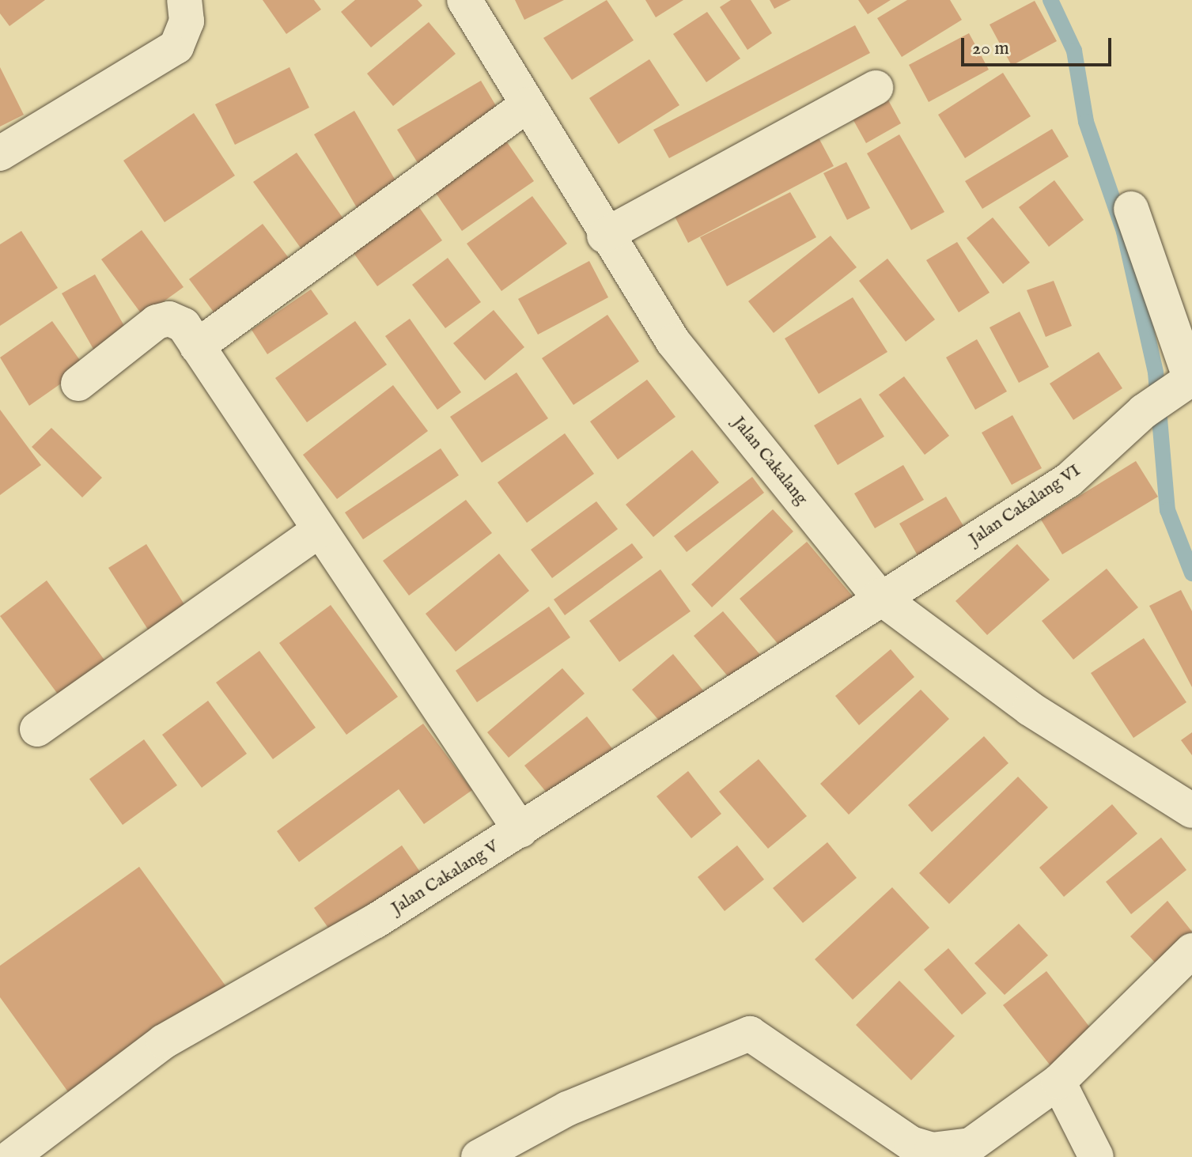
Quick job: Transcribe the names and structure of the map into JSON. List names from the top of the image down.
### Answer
{
  "streets": {
    "street": ["Jalan Cakalang", "Jalan Cakalang VI", "Jalan Cakalang V"]
  },
  "crossings": [
    ["Jalan Cakalang", "Jalan Cakalang VI"],
    ["Jalan Cakalang", "Jalan Cakalang V"],
    ["Jalan Cakalang VI", "Jalan Cakalang V"]
  ],
  "scale_bar": "20 m"
}
